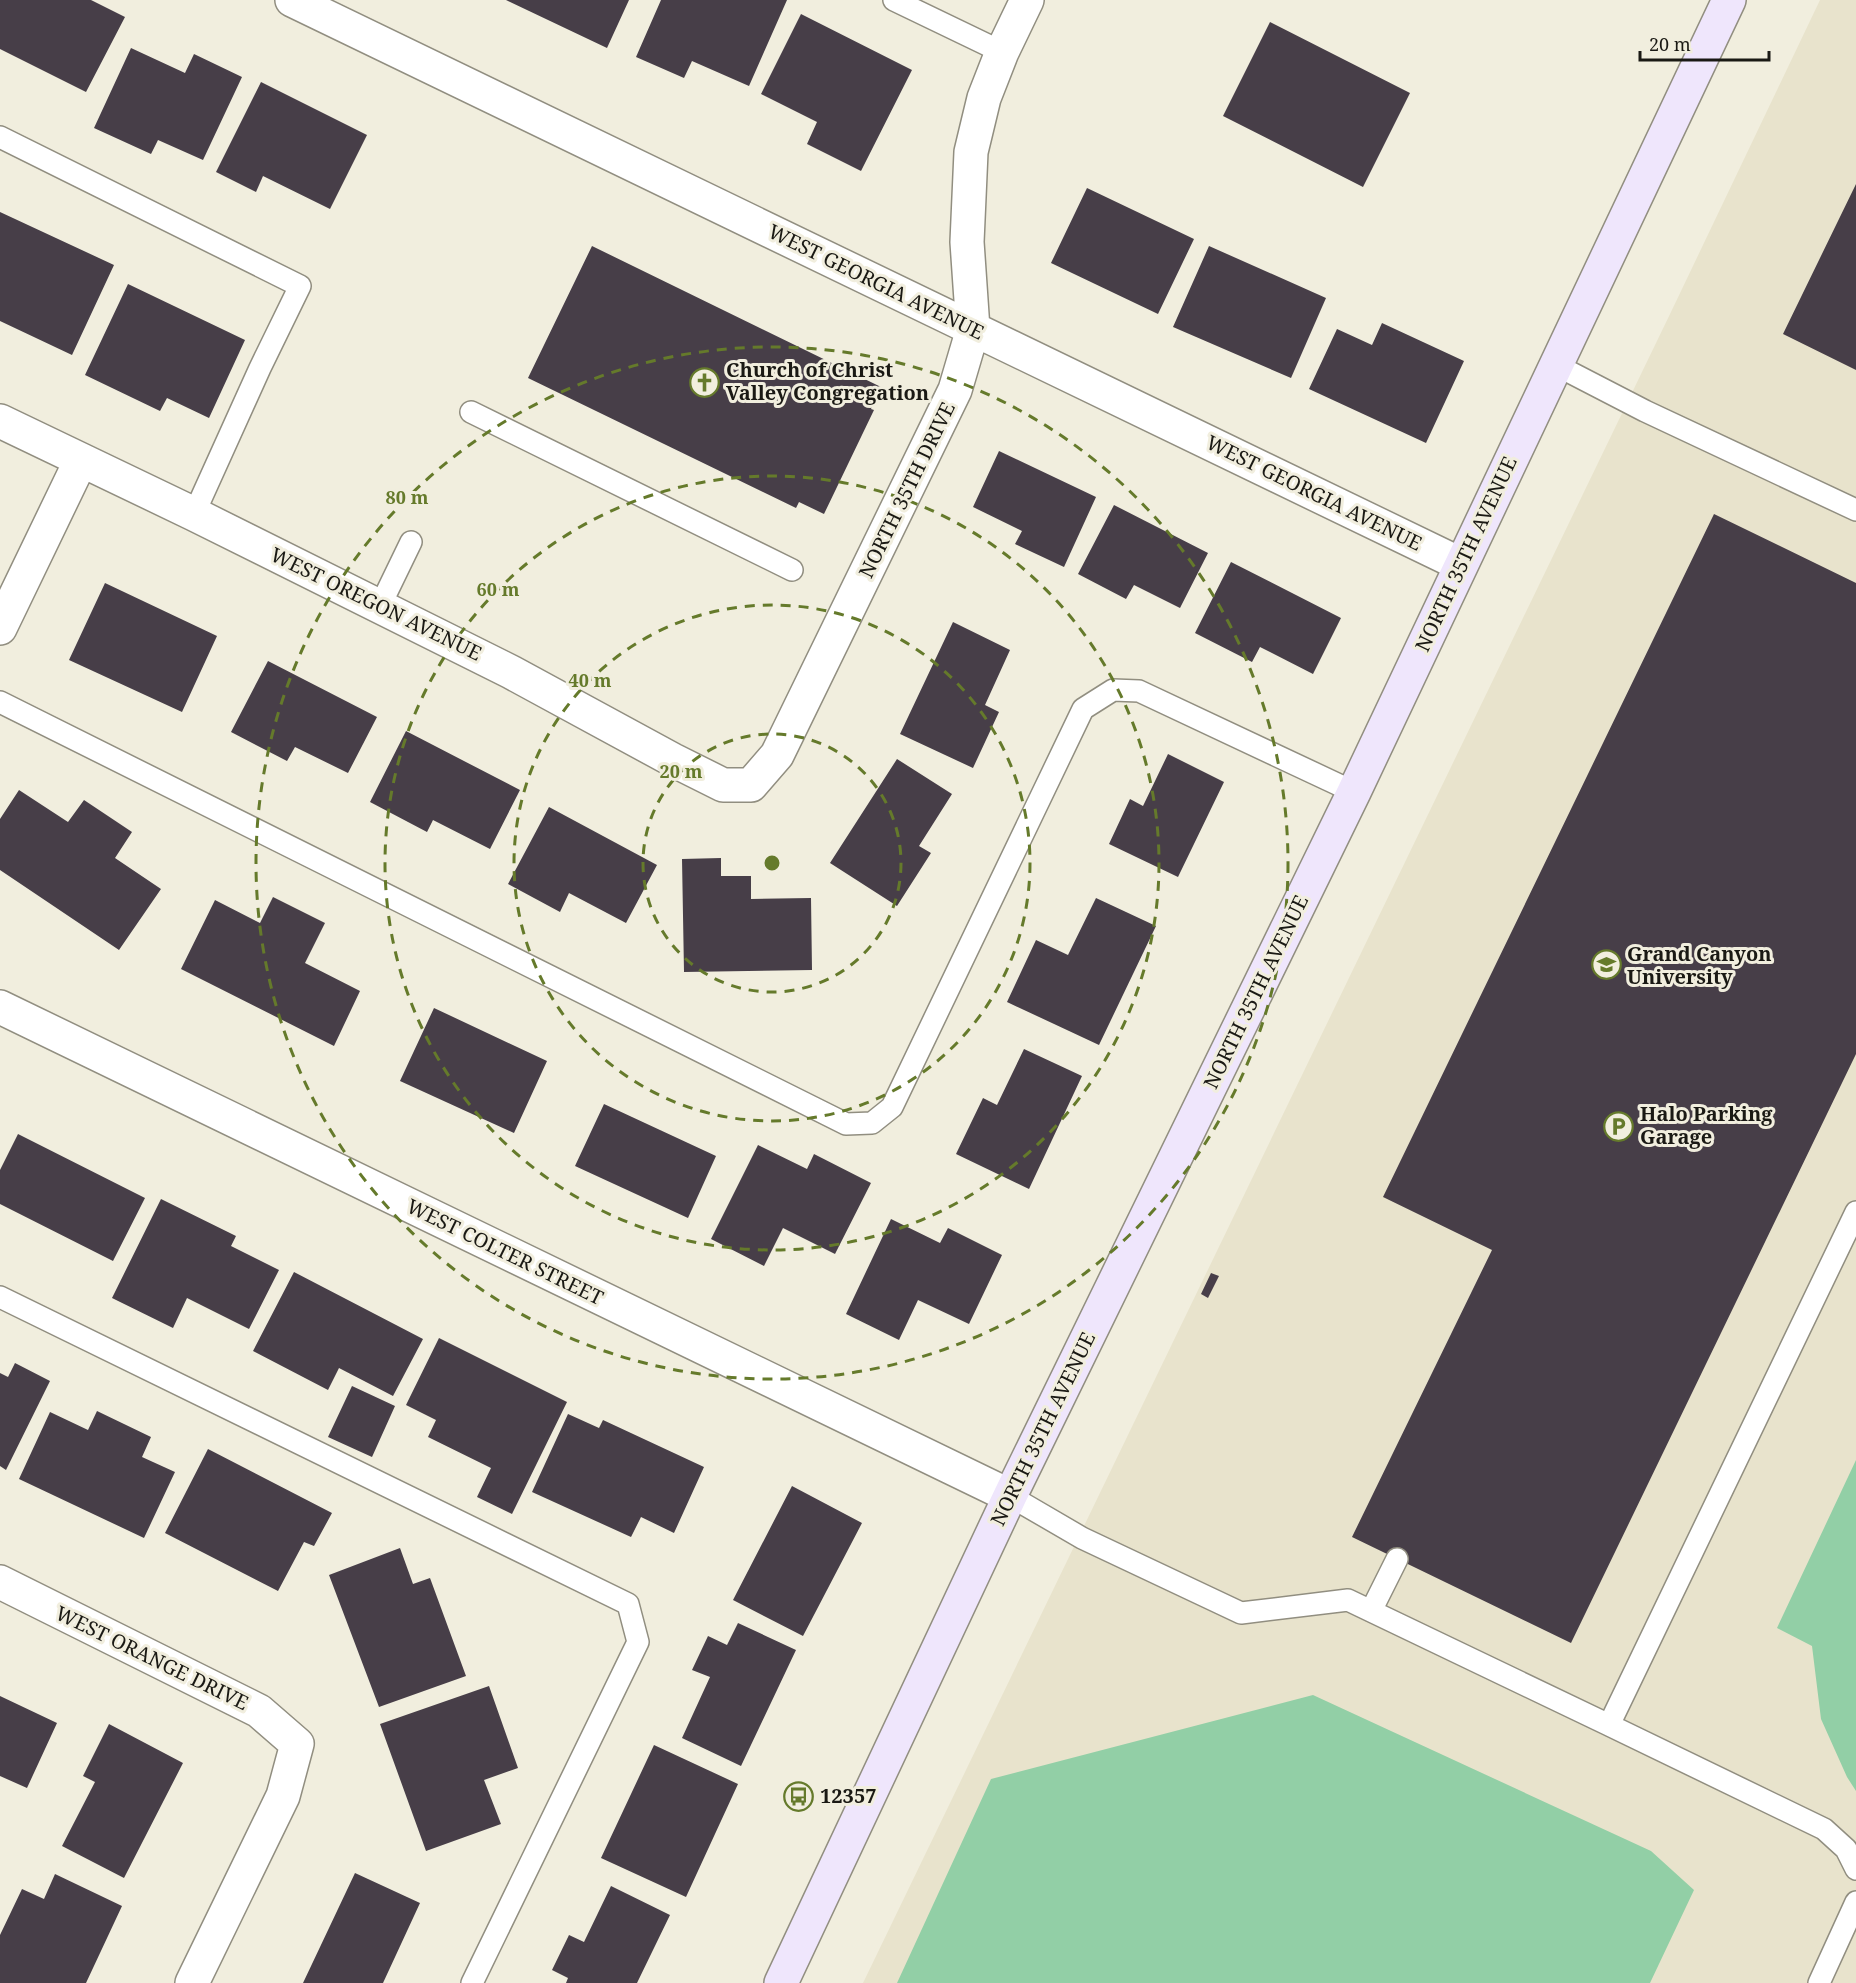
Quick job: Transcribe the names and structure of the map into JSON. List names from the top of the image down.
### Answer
{
  "streets": {
    "main road": ["NORTH 35TH AVENUE"],
    "street": [
      "WEST GEORGIA AVENUE",
      "NORTH 35TH DRIVE",
      "WEST OREGON AVENUE",
      "WEST COLTER STREET",
      "WEST ORANGE DRIVE"
    ]
  },
  "crossings": [
    ["WEST GEORGIA AVENUE", "NORTH 35TH DRIVE"],
    ["WEST GEORGIA AVENUE", "NORTH 35TH AVENUE"],
    ["NORTH 35TH DRIVE", "WEST OREGON AVENUE"],
    ["NORTH 35TH AVENUE", "WEST COLTER STREET"]
  ],
  "places": {
    "church": ["Church of Christ Valley Congregation"],
    "school or university": ["Grand Canyon University"],
    "parking": ["Halo Parking Garage"],
    "bus stop": ["12357"]
  },
  "scale_bar": "20 m",
  "rings": [
    "80 m",
    "60 m",
    "40 m",
    "20 m"
  ]
}
